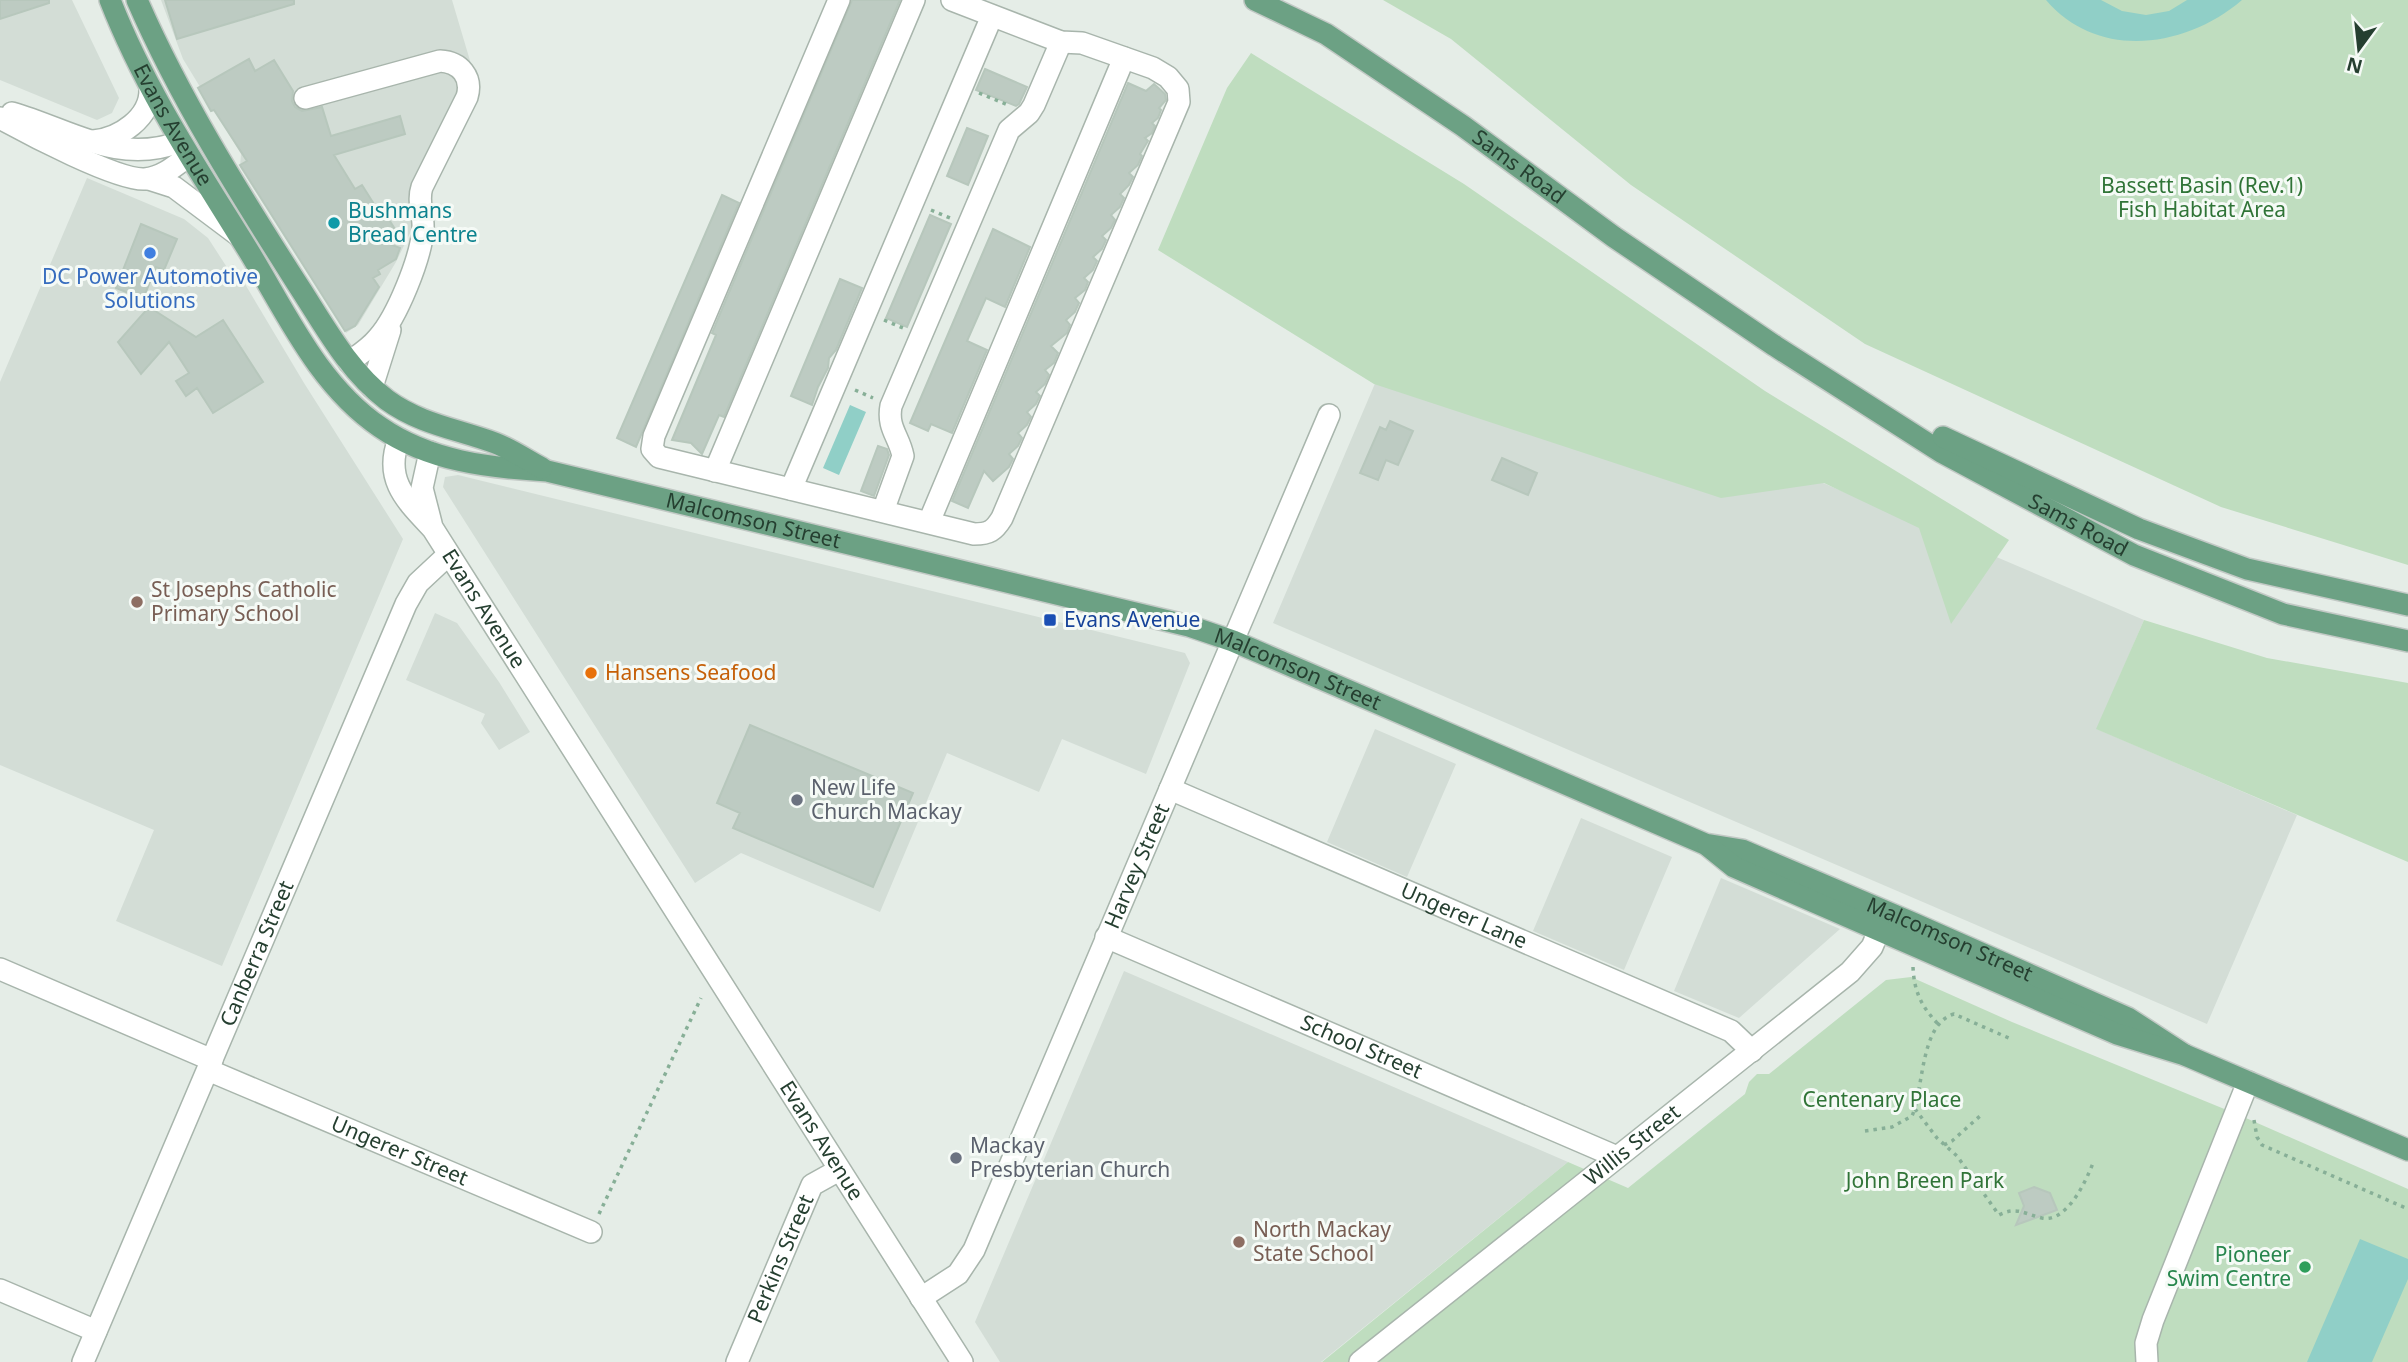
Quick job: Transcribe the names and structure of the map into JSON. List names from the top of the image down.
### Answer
{
  "streets": {
    "main road": ["Evans Avenue", "Sams Road", "Malcomson Street"],
    "street": [
      "Harvey Street",
      "Ungerer Lane",
      "Canberra Street",
      "School Street",
      "Willis Street",
      "Ungerer Street",
      "Perkins Street"
    ]
  },
  "crossings": [
    ["Evans Avenue", "Malcomson Street"],
    ["Evans Avenue", "Harvey Street"],
    ["Evans Avenue", "Canberra Street"],
    ["Evans Avenue", "Perkins Street"],
    ["Malcomson Street", "Harvey Street"],
    ["Malcomson Street", "Willis Street"],
    ["Harvey Street", "Ungerer Lane"],
    ["Harvey Street", "School Street"],
    ["Ungerer Lane", "Willis Street"],
    ["Canberra Street", "Ungerer Street"],
    ["School Street", "Willis Street"]
  ],
  "parks": ["Bassett Basin (Rev.1) Fish Habitat Area", "Centenary Place", "John Breen Park"],
  "places": {
    "other": [
      "Bushmans Bread Centre",
      "DC Power Automotive Solutions",
      "St Josephs Catholic Primary School",
      "Hansens Seafood",
      "New Life Church Mackay",
      "Mackay Presbyterian Church",
      "North Mackay State School",
      "Pioneer Swim Centre"
    ],
    "transit": ["Evans Avenue"]
  },
  "north": "bottom"
}
